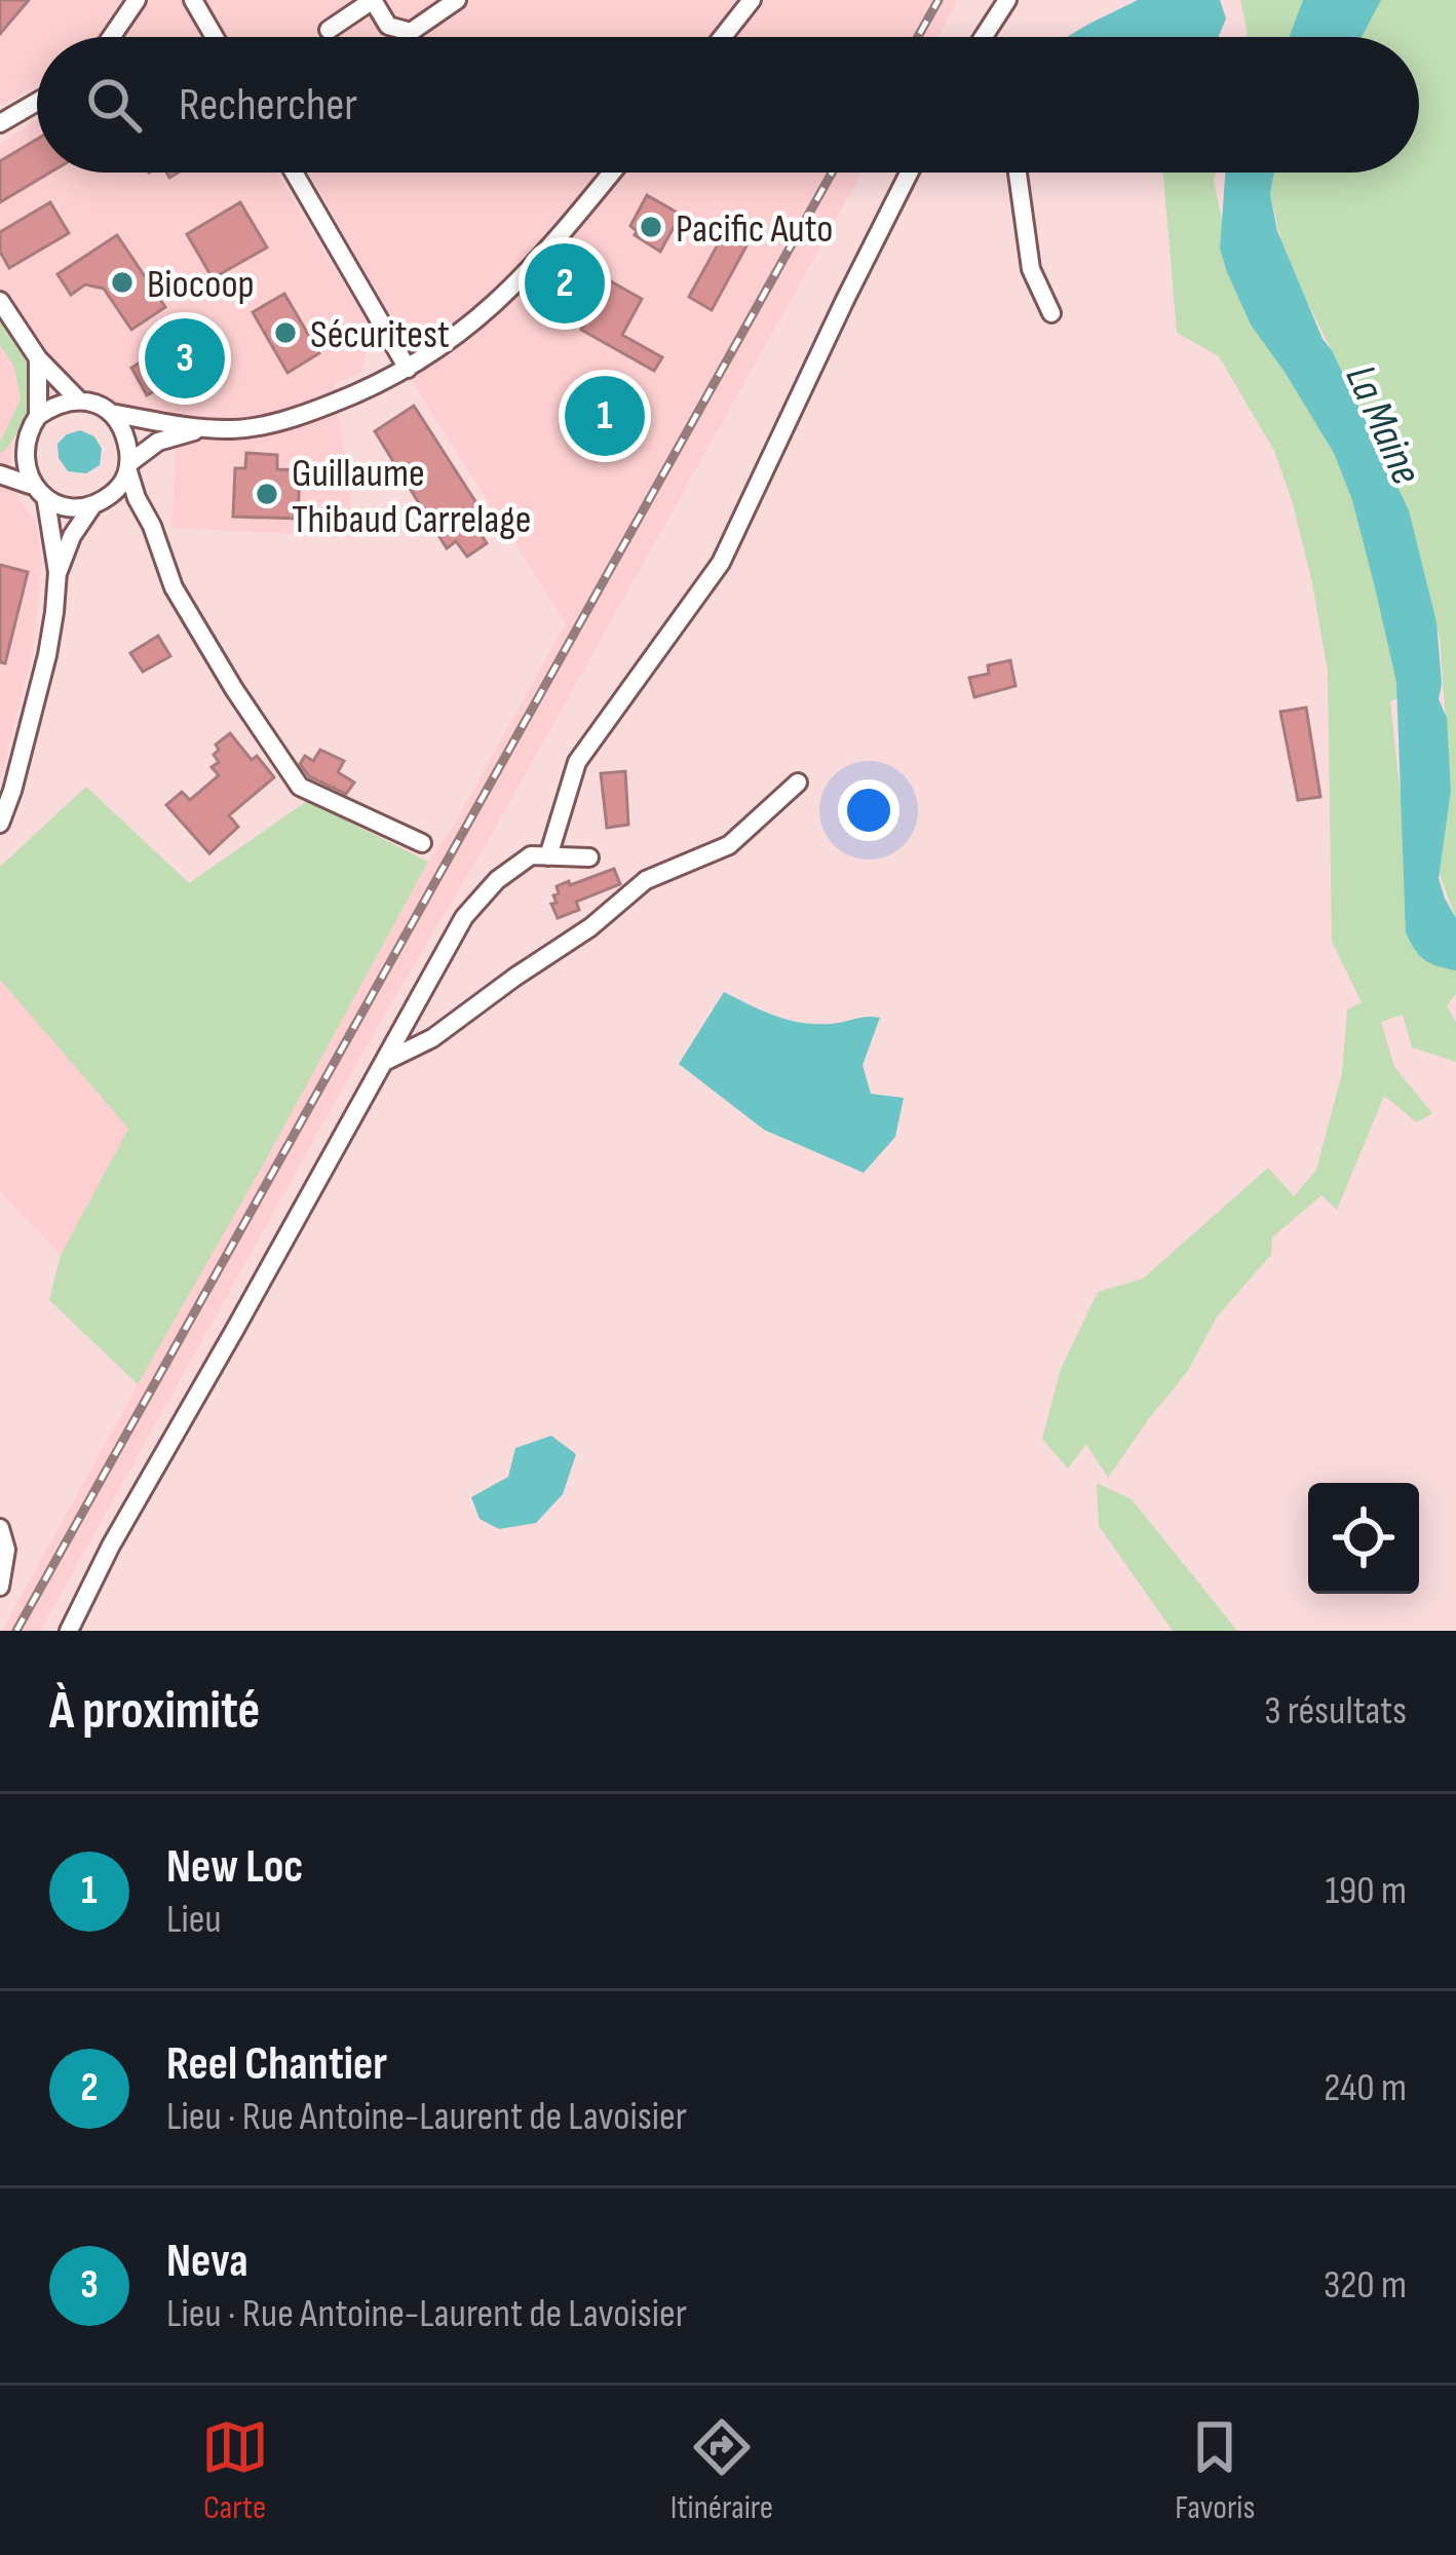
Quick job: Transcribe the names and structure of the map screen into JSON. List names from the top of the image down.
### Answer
{
  "water": ["La Maine"],
  "places": [
    "Pacific Auto",
    "Biocoop",
    "Sécuritest",
    "Guillaume Thibaud Carrelage"
  ],
  "page": {
    "search": "Rechercher",
    "pins": ["2", "3", "1"],
    "heading": ["À proximité", "3 résultats"],
    "list": [
      {
        "mark": "1",
        "name": "New Loc",
        "note": "Lieu",
        "value": "190 m"
      },
      {
        "mark": "2",
        "name": "Reel Chantier",
        "note": "Lieu · Rue Antoine-Laurent de Lavoisier",
        "value": "240 m"
      },
      {
        "mark": "3",
        "name": "Neva",
        "note": "Lieu · Rue Antoine-Laurent de Lavoisier",
        "value": "320 m"
      }
    ],
    "nav": ["Carte", "Itinéraire", "Favoris"]
  }
}
